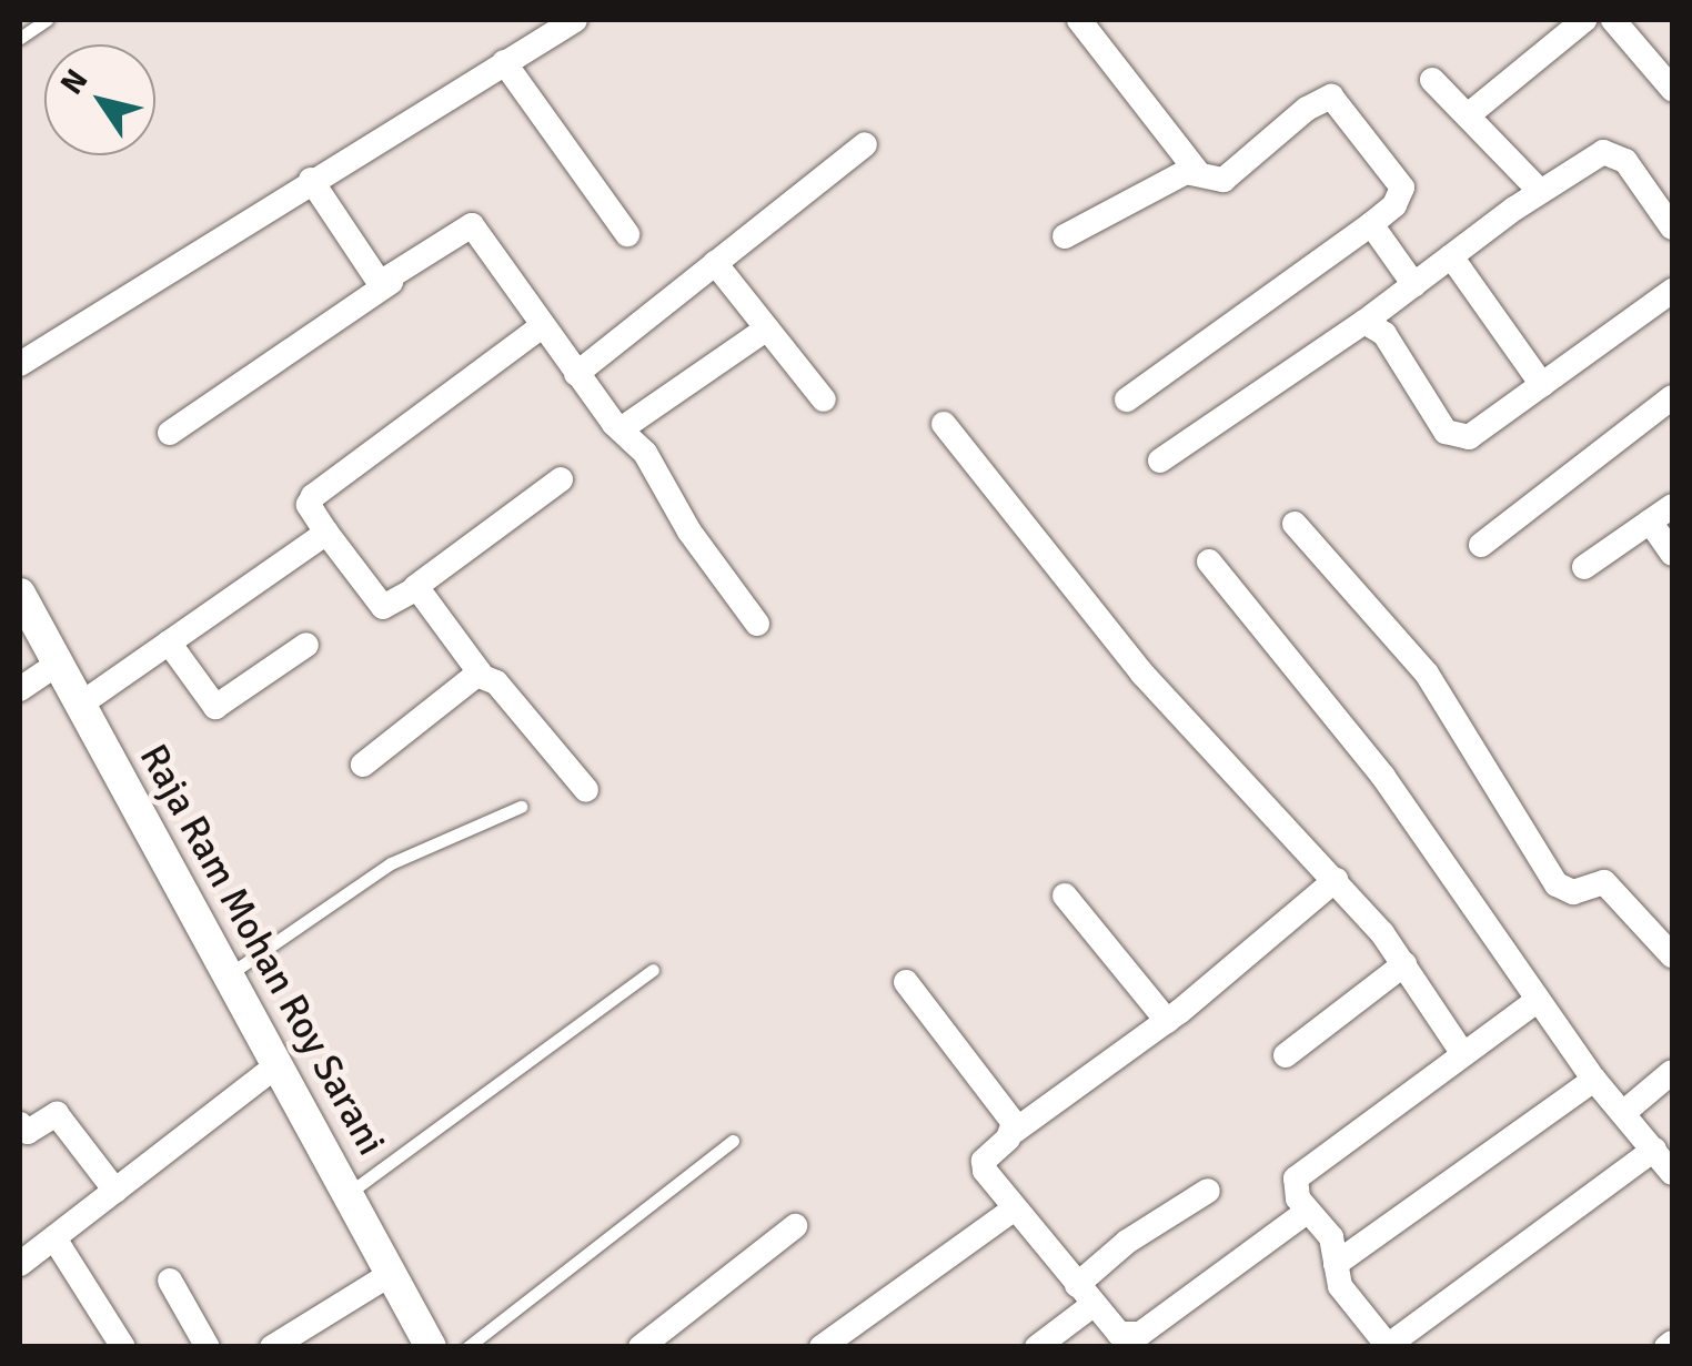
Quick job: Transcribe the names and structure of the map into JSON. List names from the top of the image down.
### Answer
{
  "streets": {
    "street": ["Raja Ram Mohan Roy Sarani"]
  },
  "north": "top left"
}
